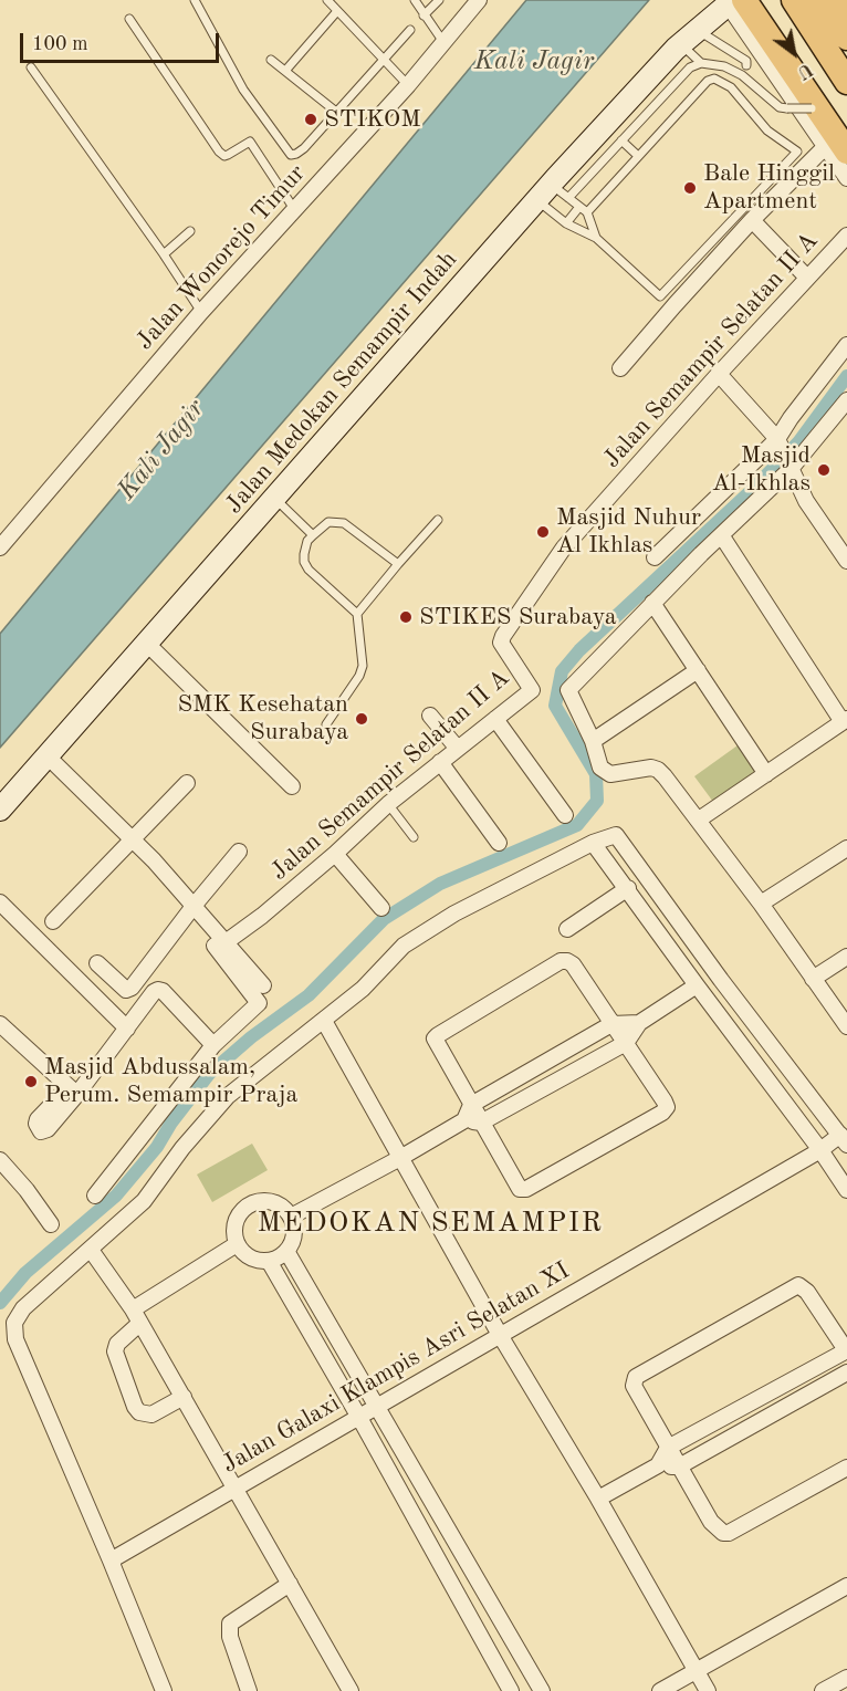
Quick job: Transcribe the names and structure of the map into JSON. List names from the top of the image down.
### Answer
{
  "streets": {
    "street": [
      "Jalan Wonorejo Timur",
      "Jalan Semampir Selatan II A",
      "Jalan Medokan Semampir Indah",
      "Jalan Galaxi Klampis Asri Selatan XI"
    ]
  },
  "districts": ["MEDOKAN SEMAMPIR"],
  "water": ["Kali Jagir"],
  "places": [
    "STIKOM",
    "Bale Hinggil Apartment",
    "Masjid Al-Ikhlas",
    "Masjid Nuhur Al Ikhlas",
    "STIKES Surabaya",
    "SMK Kesehatan Surabaya",
    "Masjid Abdussalam, Perum. Semampir Praja"
  ],
  "scale_bar": "100 m",
  "north": "bottom right"
}
